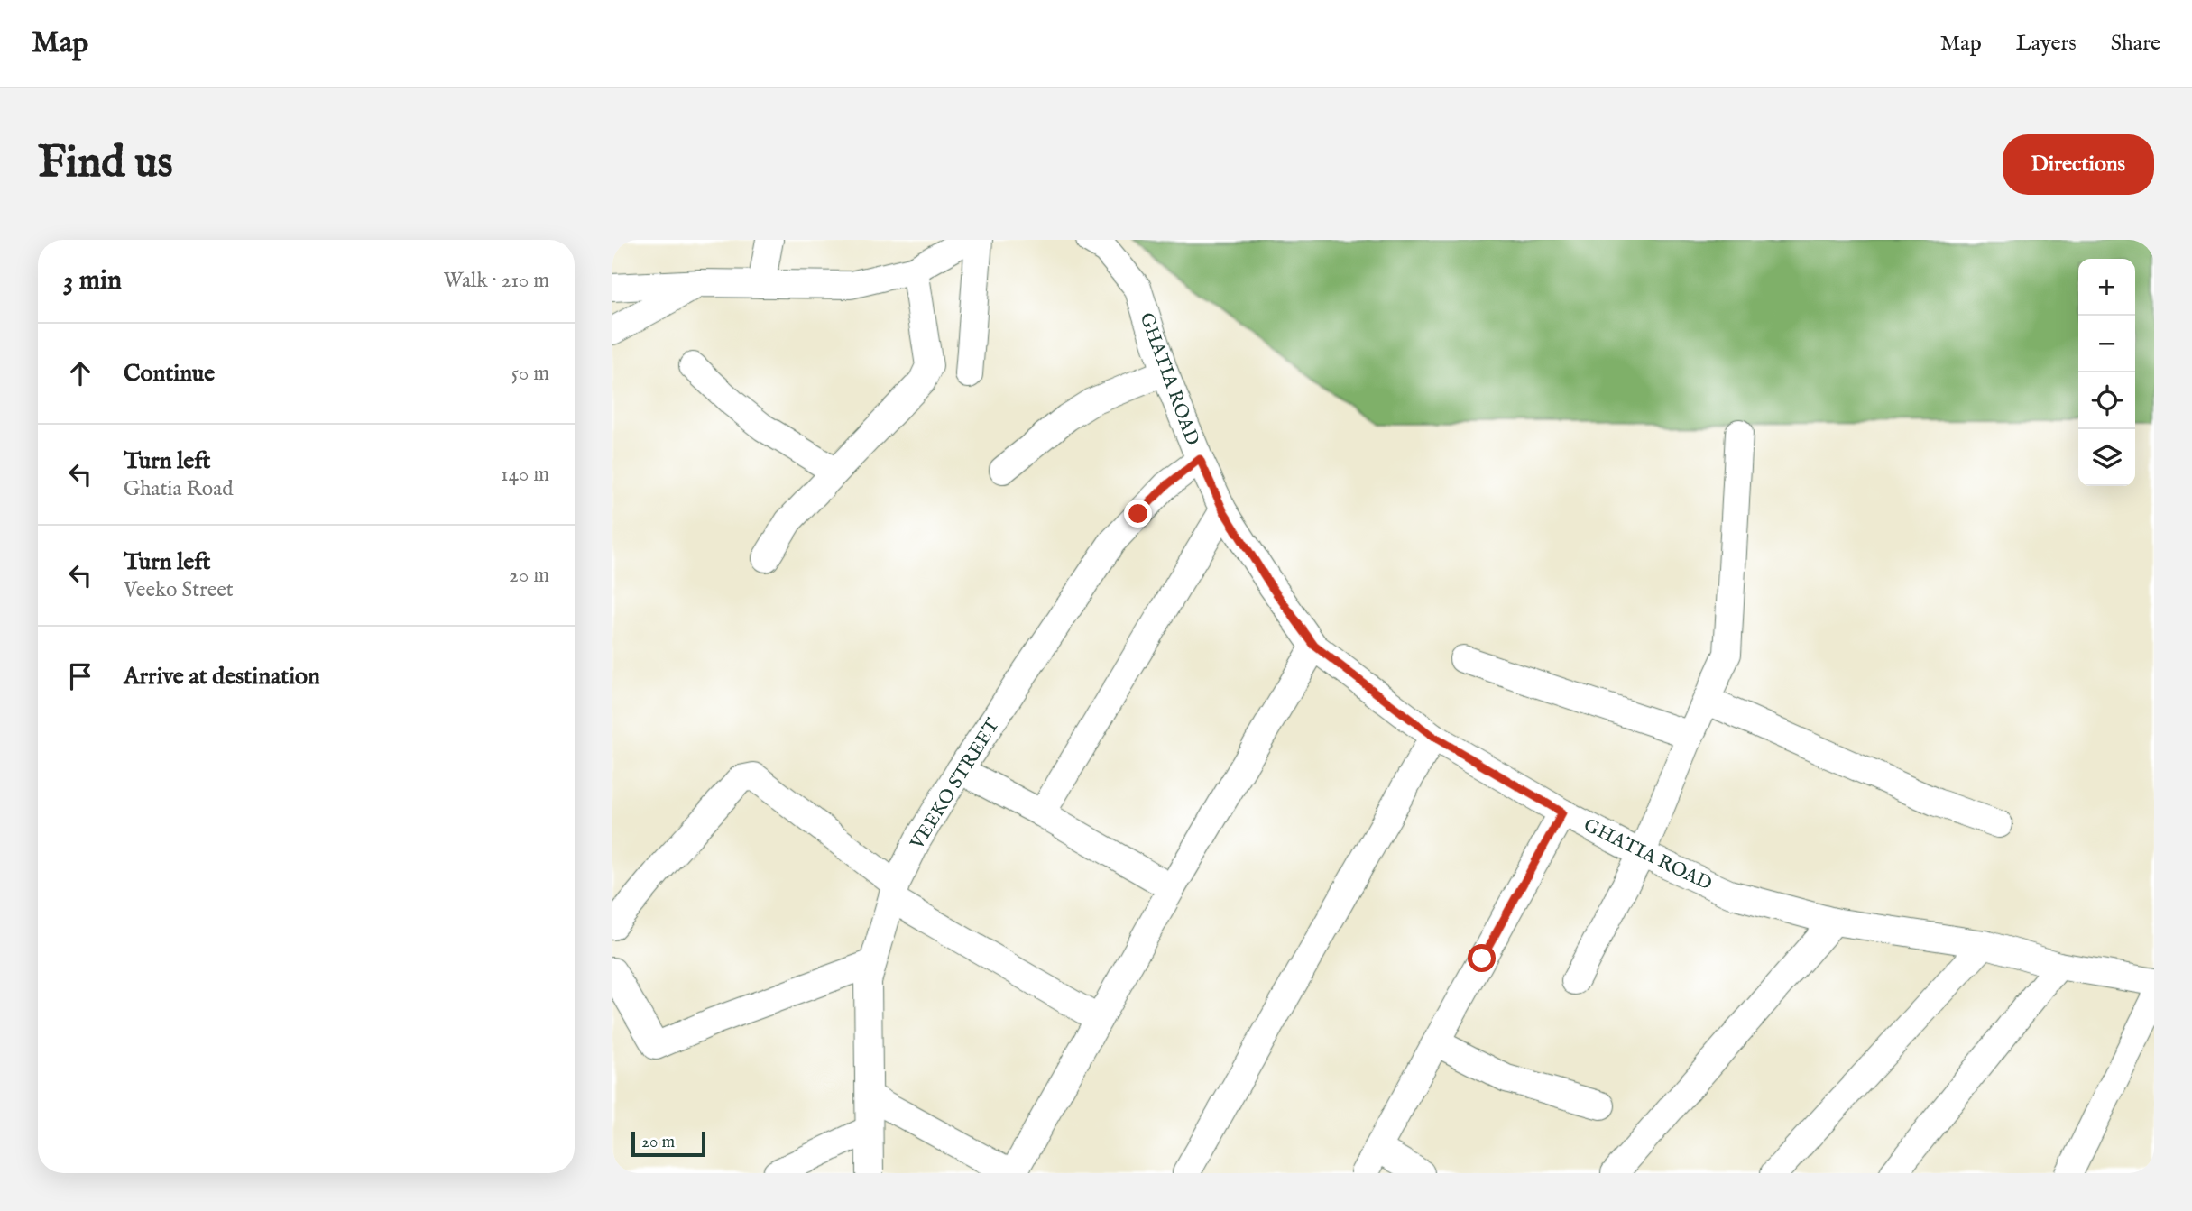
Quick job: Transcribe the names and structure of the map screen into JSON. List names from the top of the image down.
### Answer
{
  "streets": {
    "street": ["GHATIA ROAD", "VEEKO STREET"]
  },
  "crossings": [
    ["GHATIA ROAD", "VEEKO STREET"]
  ],
  "scale_bar": "20 m",
  "page": {
    "header": "Map",
    "nav": ["Map", "Layers", "Share"],
    "buttons": "Directions",
    "title": "Find us",
    "heading": ["3 min", "Walk · 210 m"],
    "map_buttons": ["+", "−"],
    "list": [
      ["Continue", "50 m"],
      ["Turn left", "Ghatia Road", "140 m"],
      ["Turn left", "Veeko Street", "20 m"],
      "Arrive at destination"
    ],
    "scale": "20 m"
  }
}
